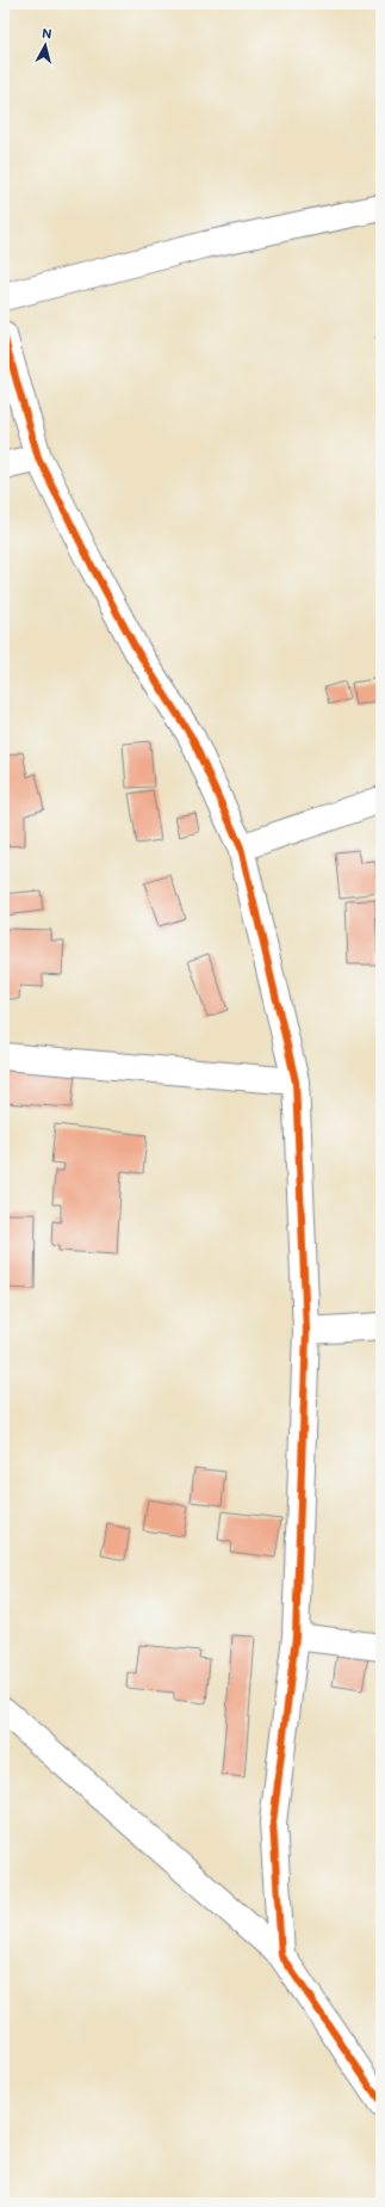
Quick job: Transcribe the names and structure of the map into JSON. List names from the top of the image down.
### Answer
{
  "north": "top"
}
